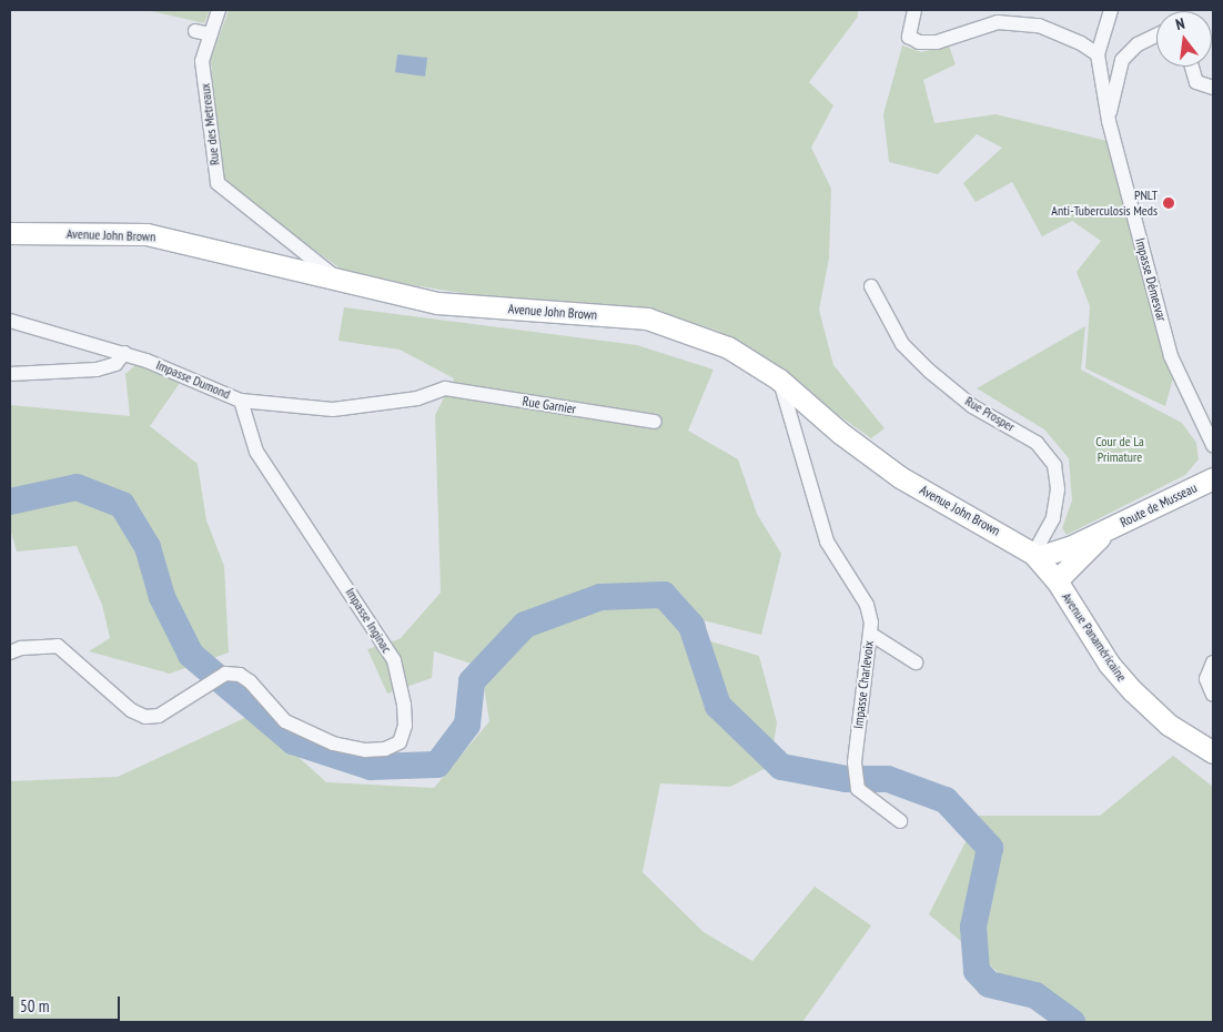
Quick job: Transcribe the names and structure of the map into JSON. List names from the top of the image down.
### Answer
{
  "streets": {
    "main road": ["Avenue John Brown", "Route de Musseau", "Avenue Panaméricaine"],
    "street": [
      "Rue des Metreaux",
      "Impasse Démesvar",
      "Impasse Dumond",
      "Rue Garnier",
      "Rue Prosper",
      "Impasse Inginac",
      "Impasse Charlevoix"
    ]
  },
  "crossings": [
    ["Rue des Metreaux", "Avenue John Brown"],
    ["Avenue John Brown", "Rue Prosper"],
    ["Avenue John Brown", "Route de Musseau"],
    ["Avenue John Brown", "Avenue Panaméricaine"],
    ["Avenue John Brown", "Impasse Charlevoix"],
    ["Impasse Dumond", "Rue Garnier"],
    ["Impasse Dumond", "Impasse Inginac"],
    ["Rue Prosper", "Route de Musseau"],
    ["Rue Prosper", "Avenue Panaméricaine"],
    ["Route de Musseau", "Avenue Panaméricaine"]
  ],
  "parks": ["Cour de La Primature"],
  "places": ["PNLT Anti-Tuberculosis Meds"],
  "scale_bar": "50 m",
  "north": "top"
}
